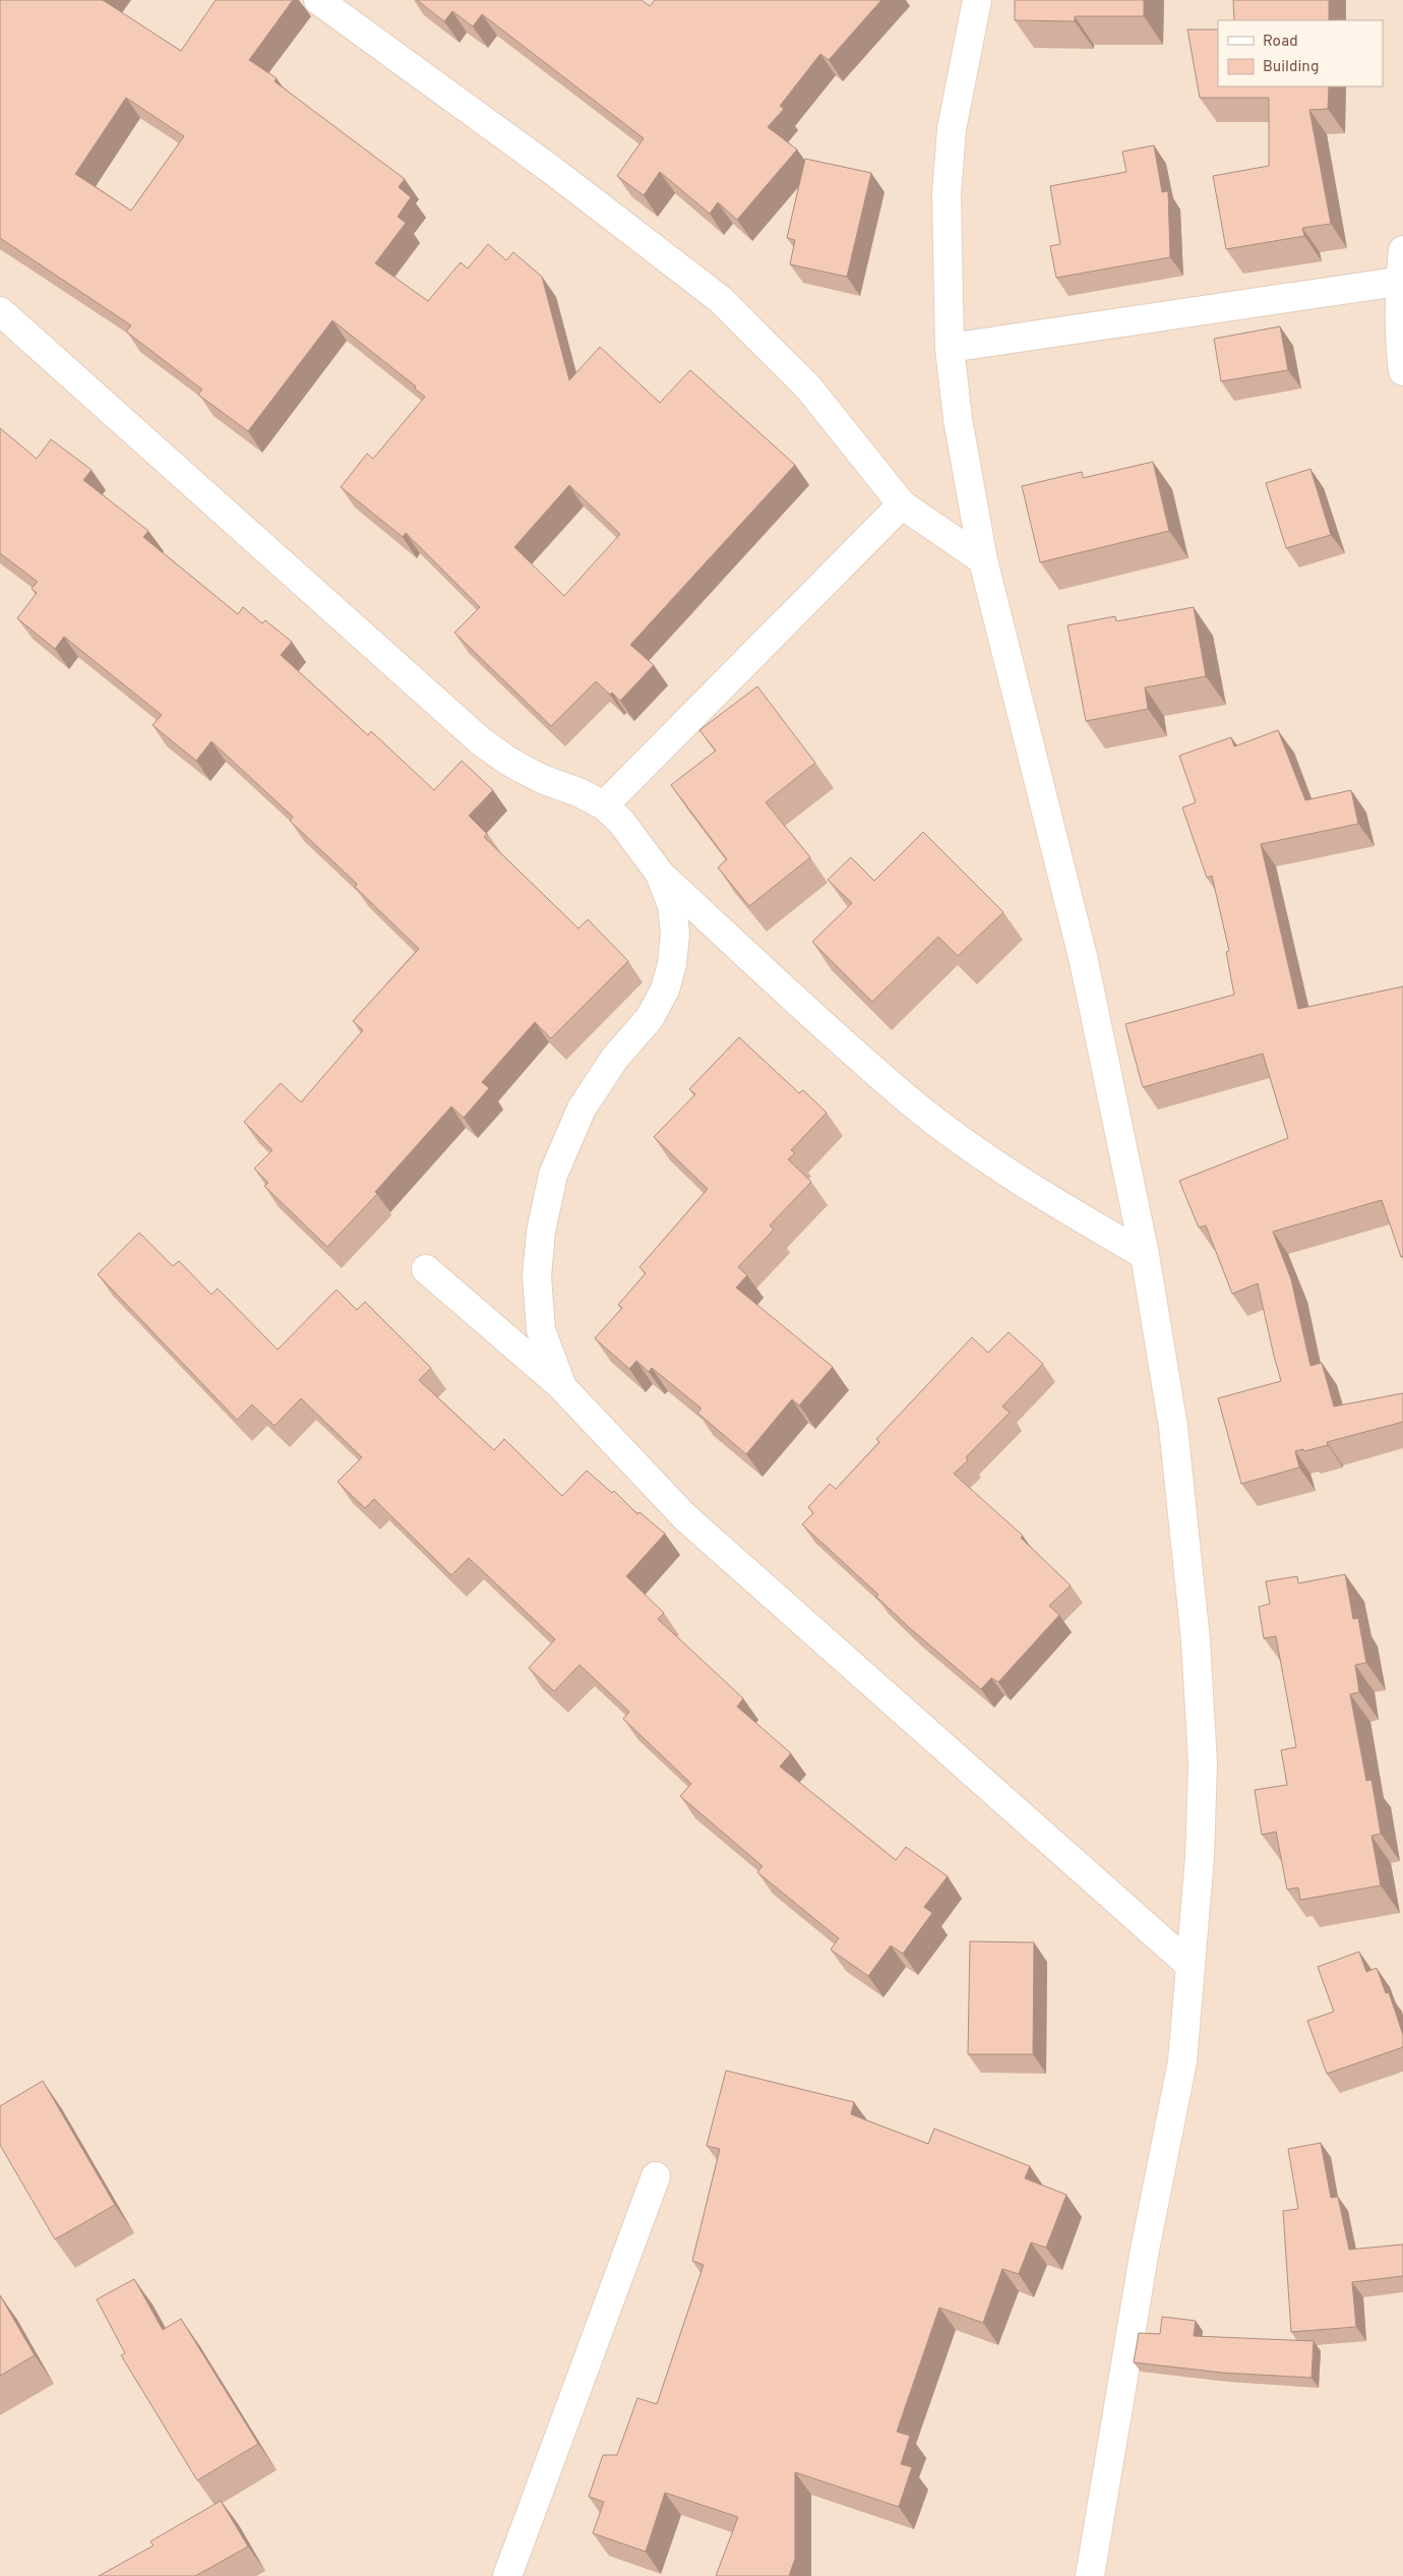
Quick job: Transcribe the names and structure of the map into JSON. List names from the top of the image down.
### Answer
{
  "legend": ["Road", "Building"]
}
